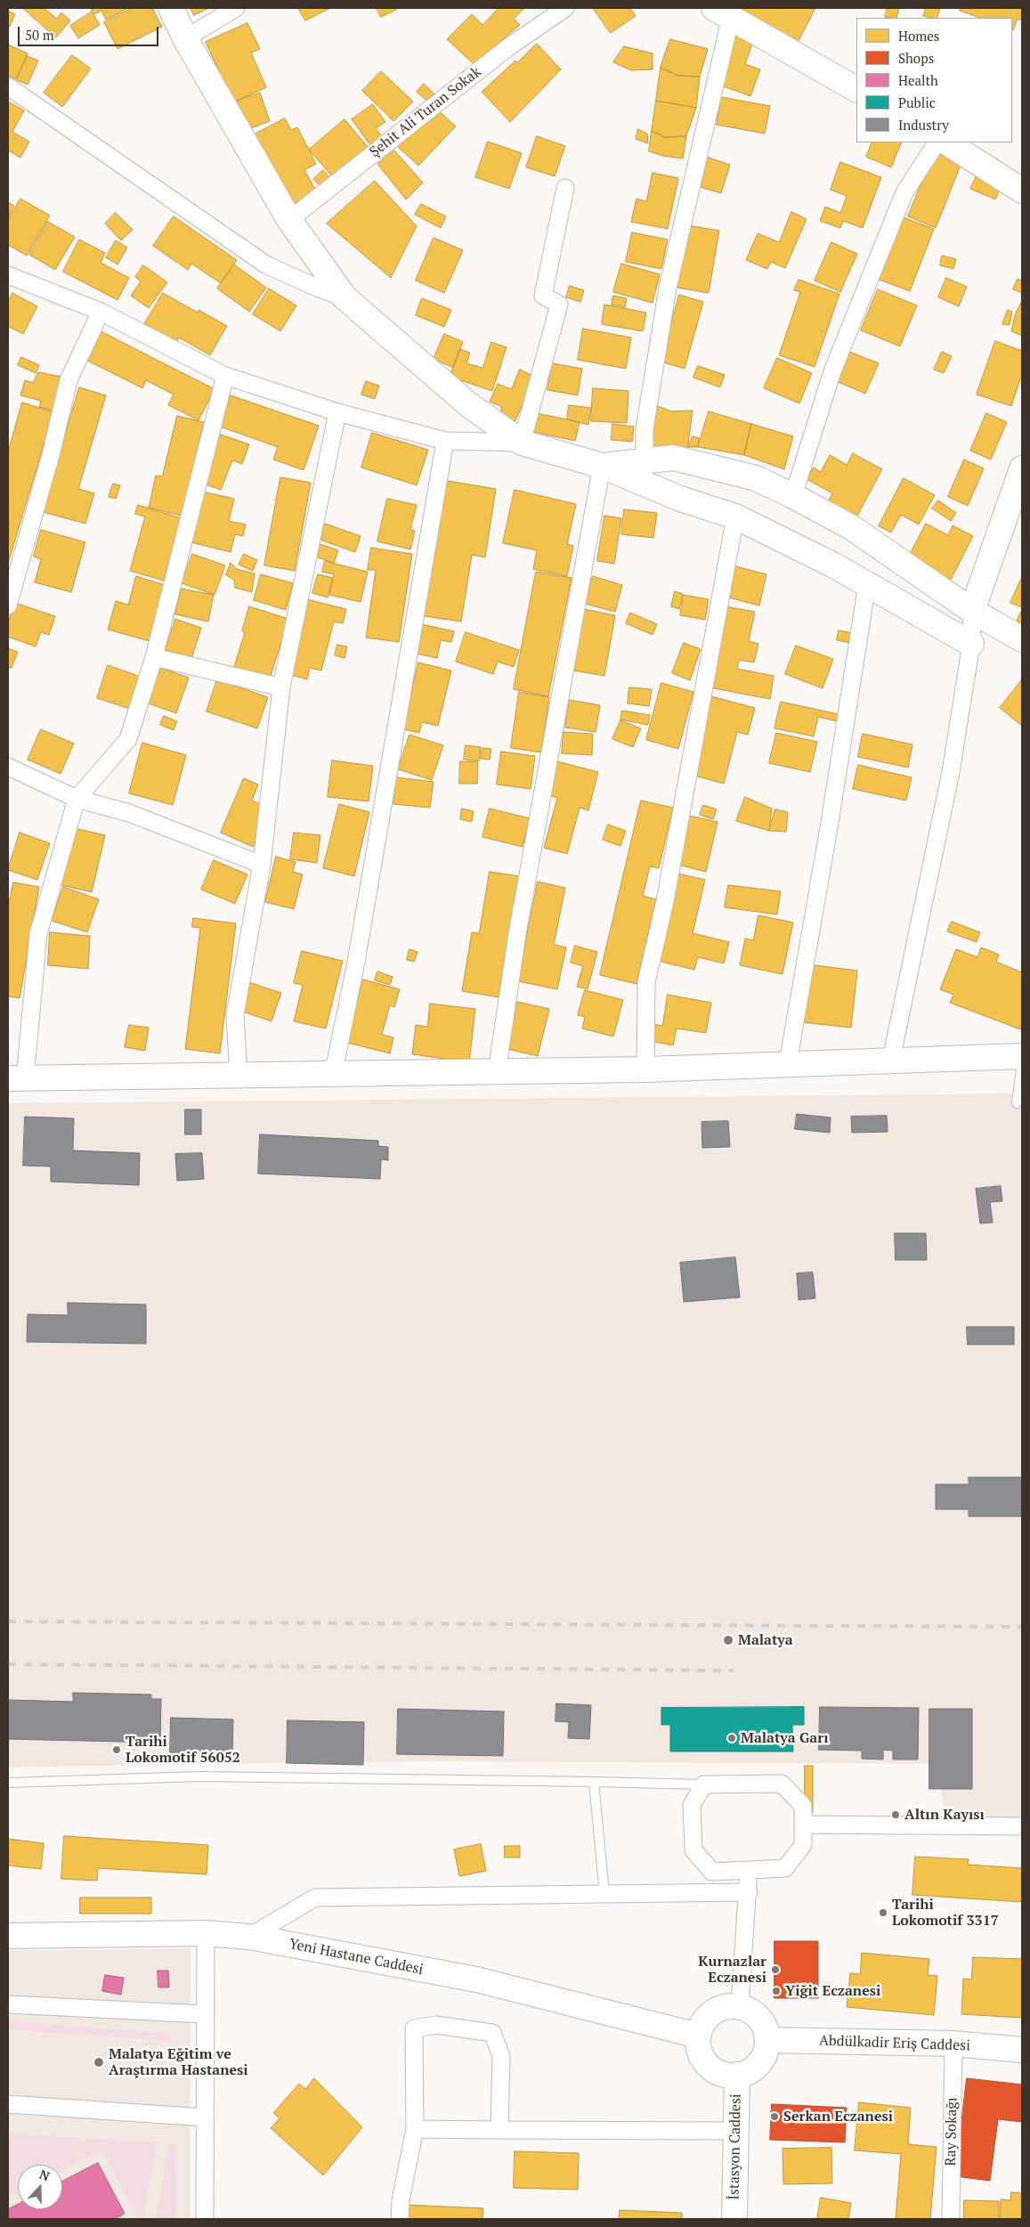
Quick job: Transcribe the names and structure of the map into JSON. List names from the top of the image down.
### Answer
{
  "streets": {
    "street": [
      "Şehit Ali Turan Sokak",
      "Yeni Hastane Caddesi",
      "Abdülkadir Eriş Caddesi",
      "Ray Sokağı",
      "İstasyon Caddesi"
    ]
  },
  "crossings": [
    ["Yeni Hastane Caddesi", "Abdülkadir Eriş Caddesi"],
    ["Yeni Hastane Caddesi", "İstasyon Caddesi"],
    ["Abdülkadir Eriş Caddesi", "Ray Sokağı"],
    ["Abdülkadir Eriş Caddesi", "İstasyon Caddesi"]
  ],
  "places": [
    "Malatya",
    "Malatya Garı",
    "Tarihi Lokomotif 56052",
    "Altın Kayısı",
    "Tarihi Lokomotif 3317",
    "Kurnazlar Eczanesi",
    "Yiğit Eczanesi",
    "Malatya Eğitim ve Araştırma Hastanesi",
    "Serkan Eczanesi"
  ],
  "legend": [
    "Homes",
    "Shops",
    "Health",
    "Public",
    "Industry"
  ],
  "scale_bar": "50 m",
  "north": "top"
}
